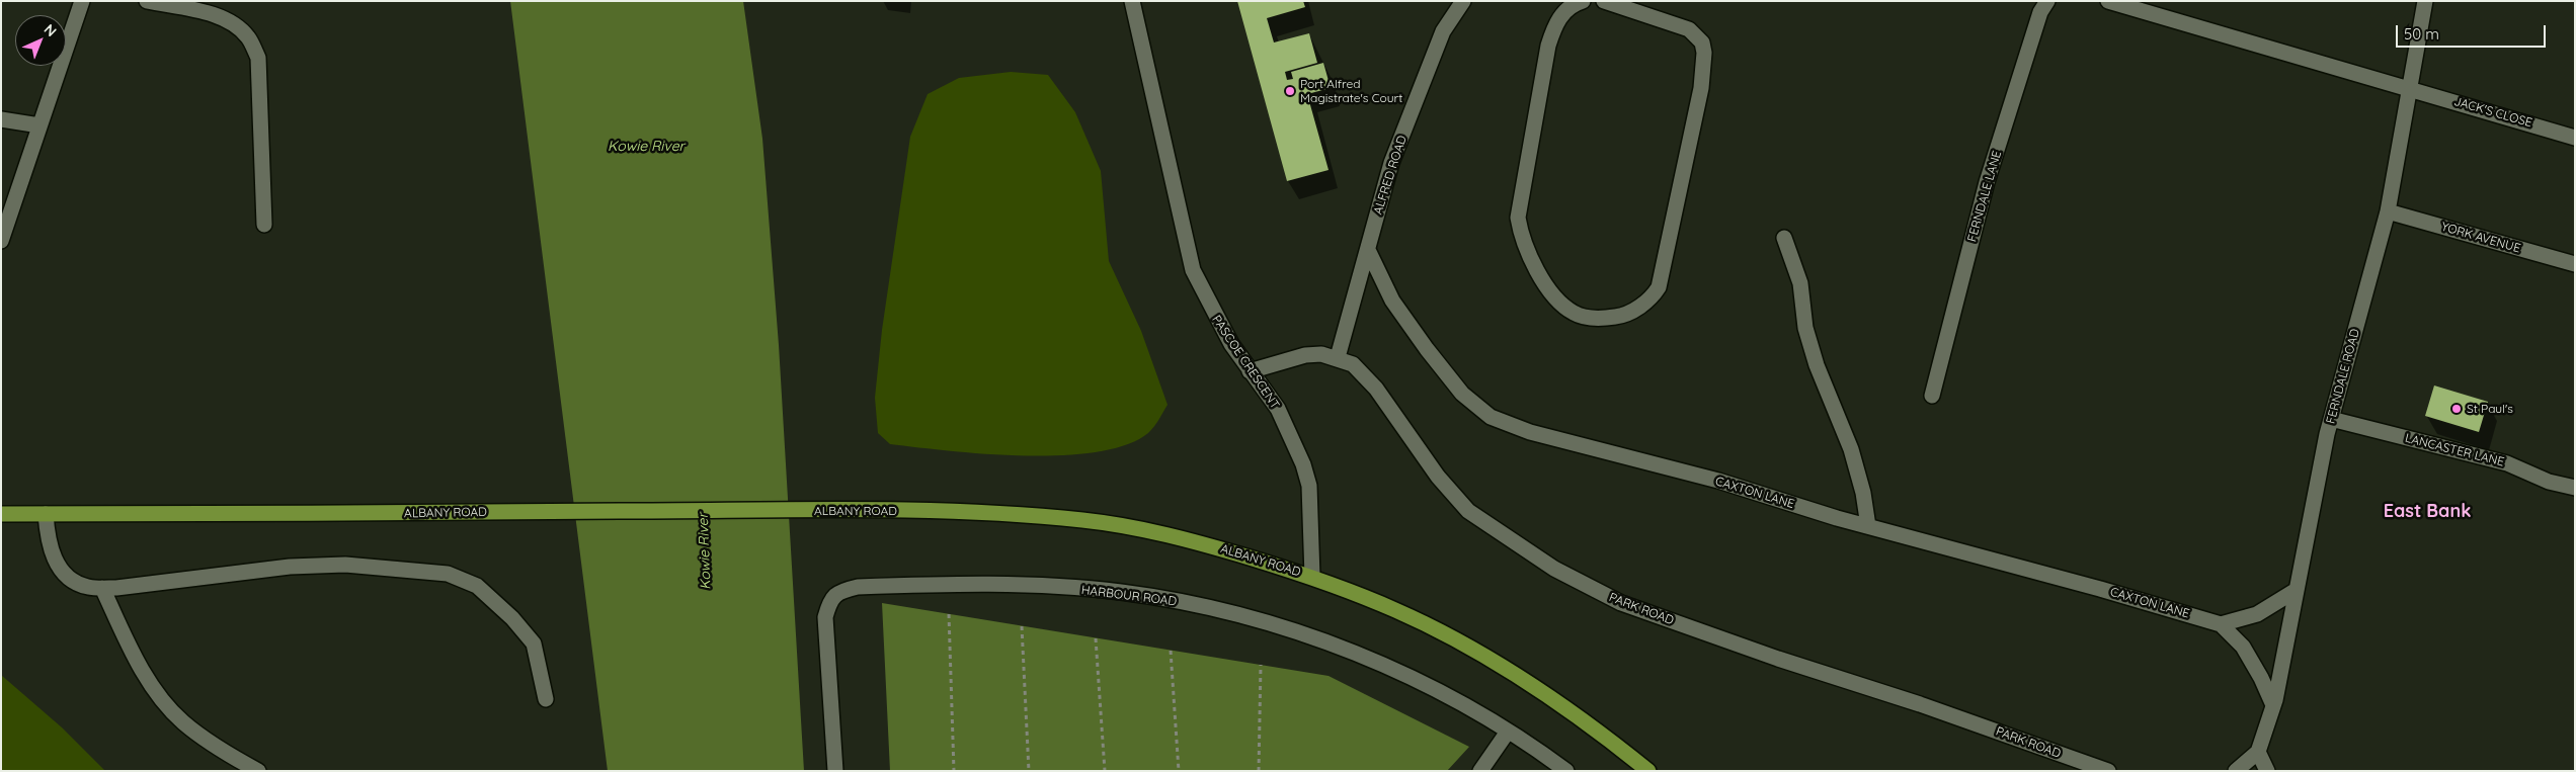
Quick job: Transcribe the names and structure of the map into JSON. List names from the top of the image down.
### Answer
{
  "streets": {
    "main road": ["ALBANY ROAD"],
    "street": [
      "JACK'S CLOSE",
      "ALFRED ROAD",
      "FERNDALE LANE",
      "YORK AVENUE",
      "PASCOE CRESCENT",
      "FERNDALE ROAD",
      "LANCASTER LANE",
      "CAXTON LANE",
      "HARBOUR ROAD",
      "PARK ROAD"
    ]
  },
  "crossings": [
    ["JACK'S CLOSE", "FERNDALE ROAD"],
    ["ALFRED ROAD", "CAXTON LANE"],
    ["ALFRED ROAD", "PARK ROAD"],
    ["YORK AVENUE", "FERNDALE ROAD"],
    ["PASCOE CRESCENT", "ALBANY ROAD"],
    ["PASCOE CRESCENT", "PARK ROAD"],
    ["FERNDALE ROAD", "LANCASTER LANE"],
    ["FERNDALE ROAD", "CAXTON LANE"]
  ],
  "districts": ["East Bank"],
  "water": ["Kowie River"],
  "places": ["Port Alfred Magistrate's Court", "St Paul's"],
  "scale_bar": "50 m",
  "north": "top right"
}
